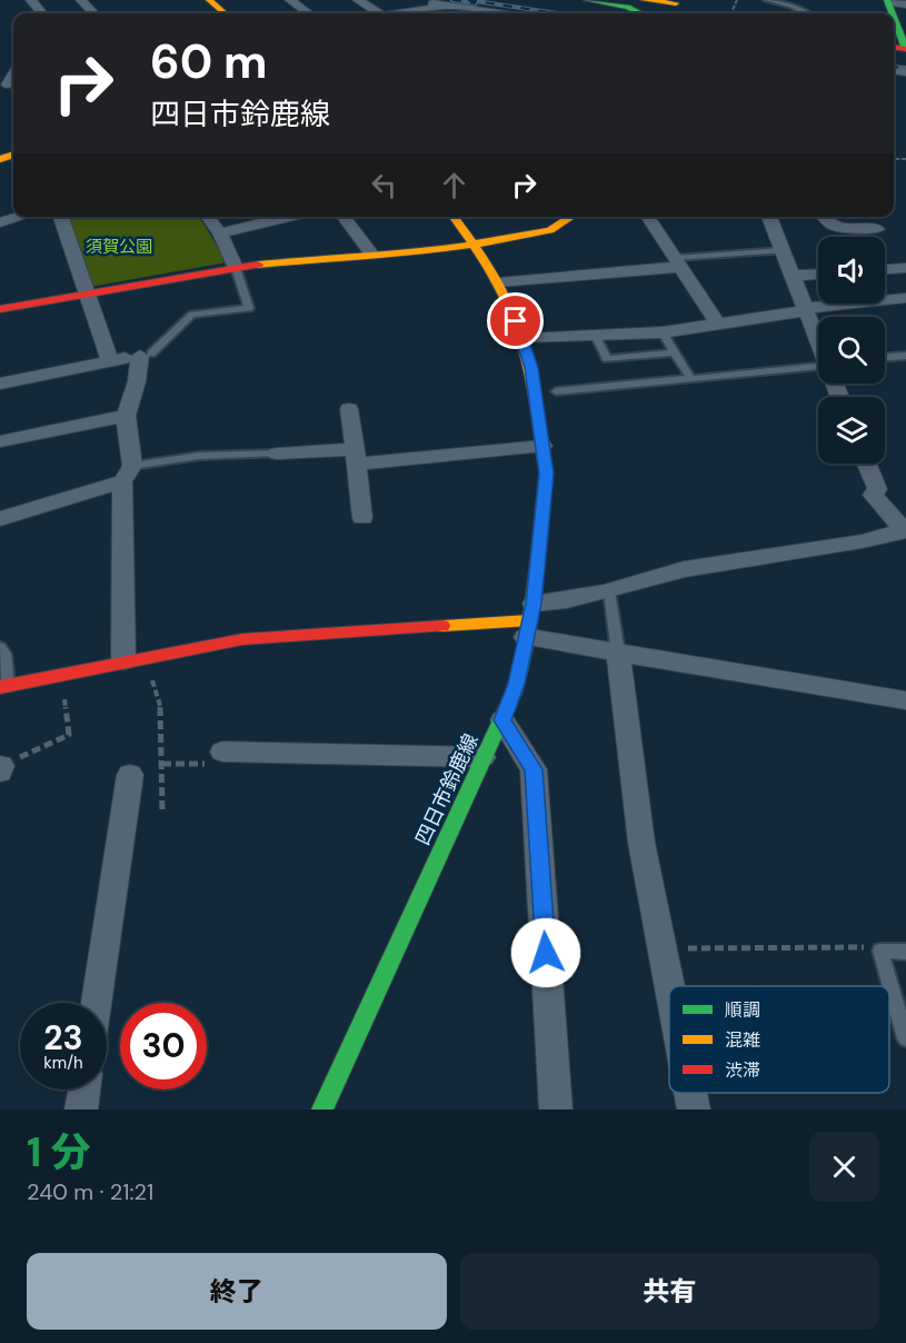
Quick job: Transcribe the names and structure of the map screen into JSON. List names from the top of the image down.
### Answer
{
  "streets": {
    "street": ["四日市鈴鹿線"]
  },
  "parks": ["須賀公園"],
  "legend": ["順調", "混雑", "渋滞"],
  "page": {
    "turn": ["60 m", "四日市鈴鹿線"],
    "speed": "23 km/h",
    "limit": "30",
    "heading": ["1 分", "240 m · 21:21"],
    "buttons": ["終了", "共有"]
  }
}
